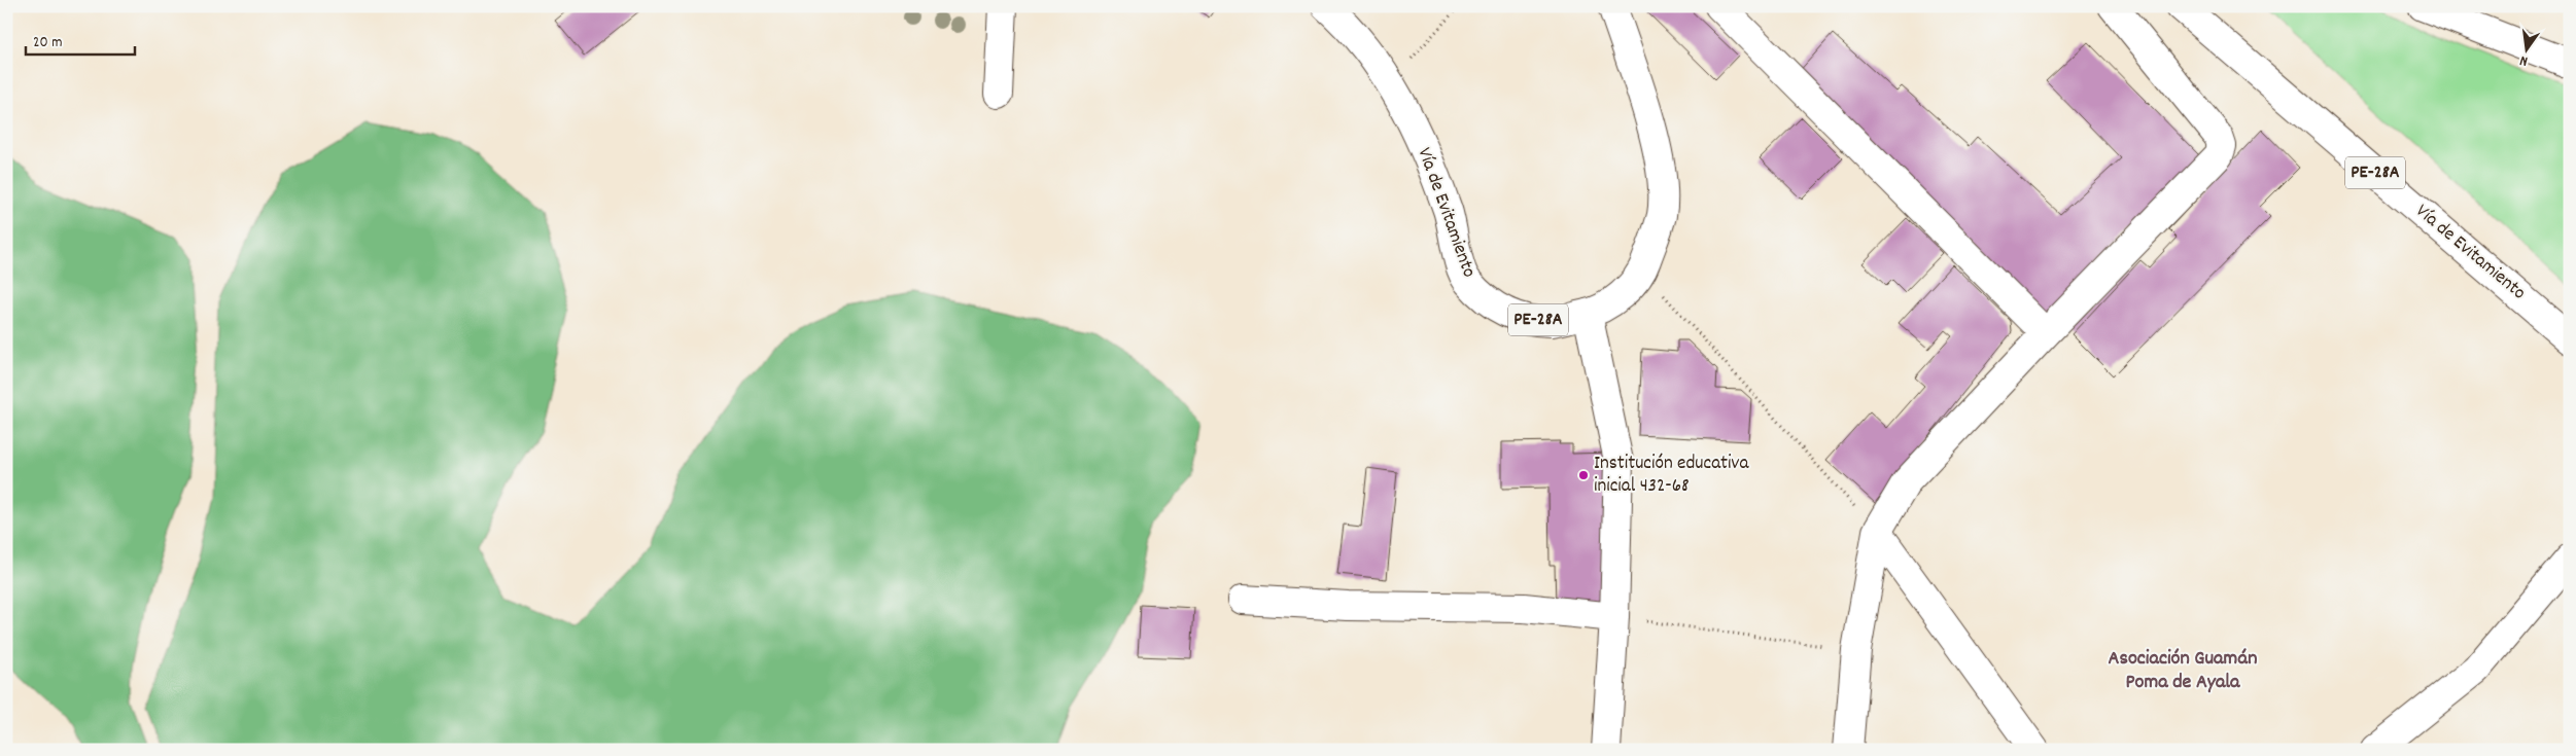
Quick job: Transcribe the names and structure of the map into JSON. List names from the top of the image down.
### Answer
{
  "streets": {
    "main road": ["PE-28A", "Vía de Evitamiento"]
  },
  "districts": ["Asociación Guamán Poma de Ayala"],
  "places": ["Institución educativa inicial 432-68"],
  "scale_bar": "20 m",
  "north": "bottom"
}
